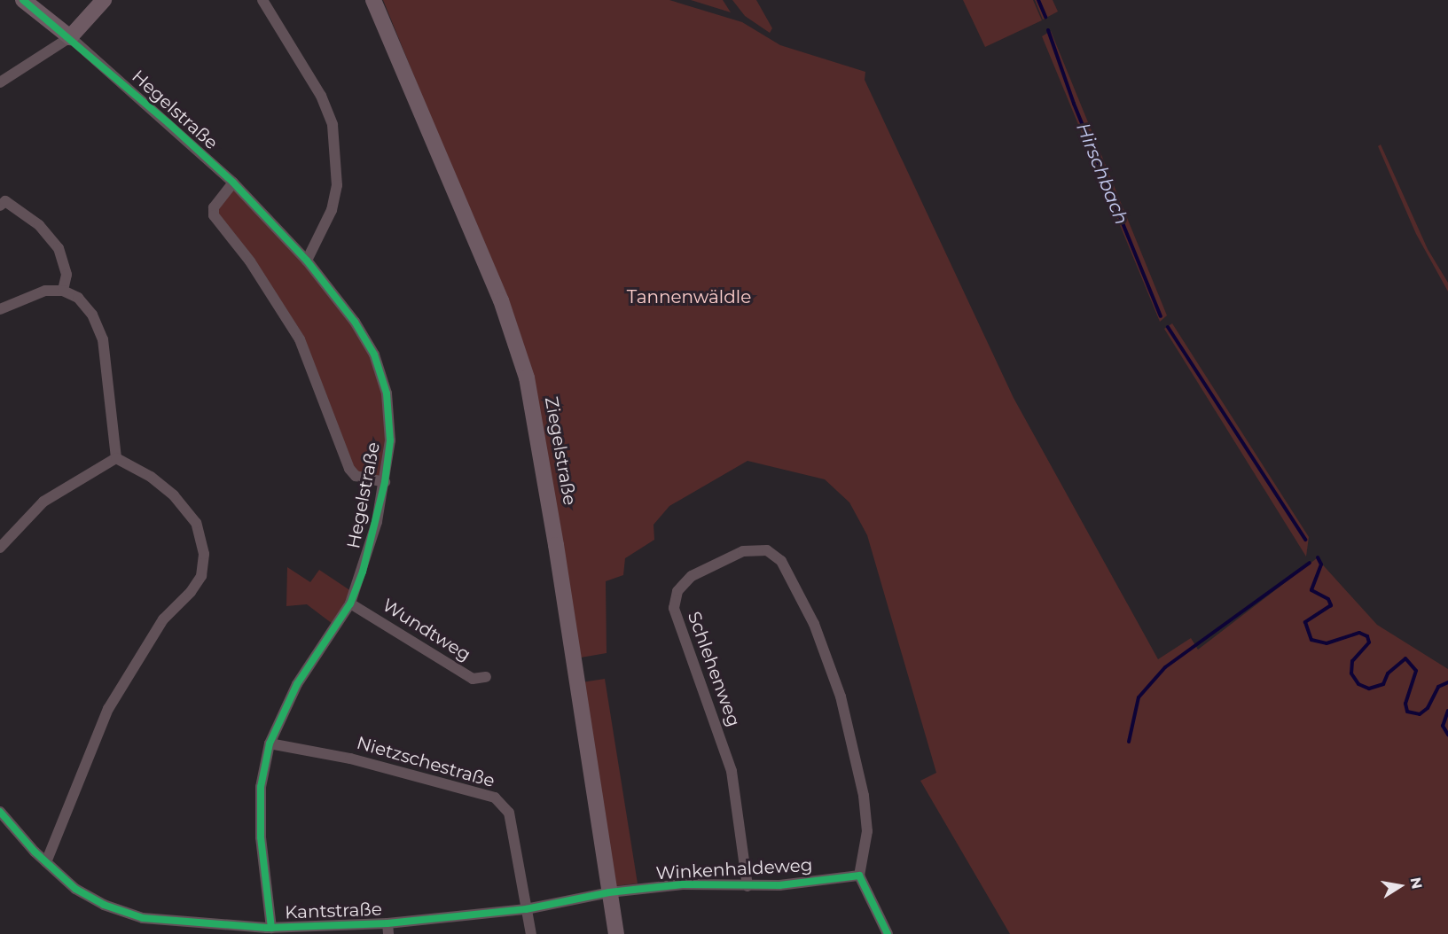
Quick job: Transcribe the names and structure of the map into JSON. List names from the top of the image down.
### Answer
{
  "streets": {
    "main road": ["Hegelstraße", "Ziegelstraße"],
    "street": [
      "Wundtweg",
      "Schlehenweg",
      "Nietzschestraße",
      "Winkenhaldeweg",
      "Kantstraße"
    ]
  },
  "crossings": [
    ["Hegelstraße", "Wundtweg"],
    ["Hegelstraße", "Nietzschestraße"],
    ["Hegelstraße", "Kantstraße"],
    ["Ziegelstraße", "Winkenhaldeweg"],
    ["Ziegelstraße", "Kantstraße"],
    ["Schlehenweg", "Winkenhaldeweg"],
    ["Nietzschestraße", "Kantstraße"],
    ["Winkenhaldeweg", "Kantstraße"]
  ],
  "water": ["Hirschbach"],
  "parks": ["Tannenwäldle"],
  "north": "right"
}
